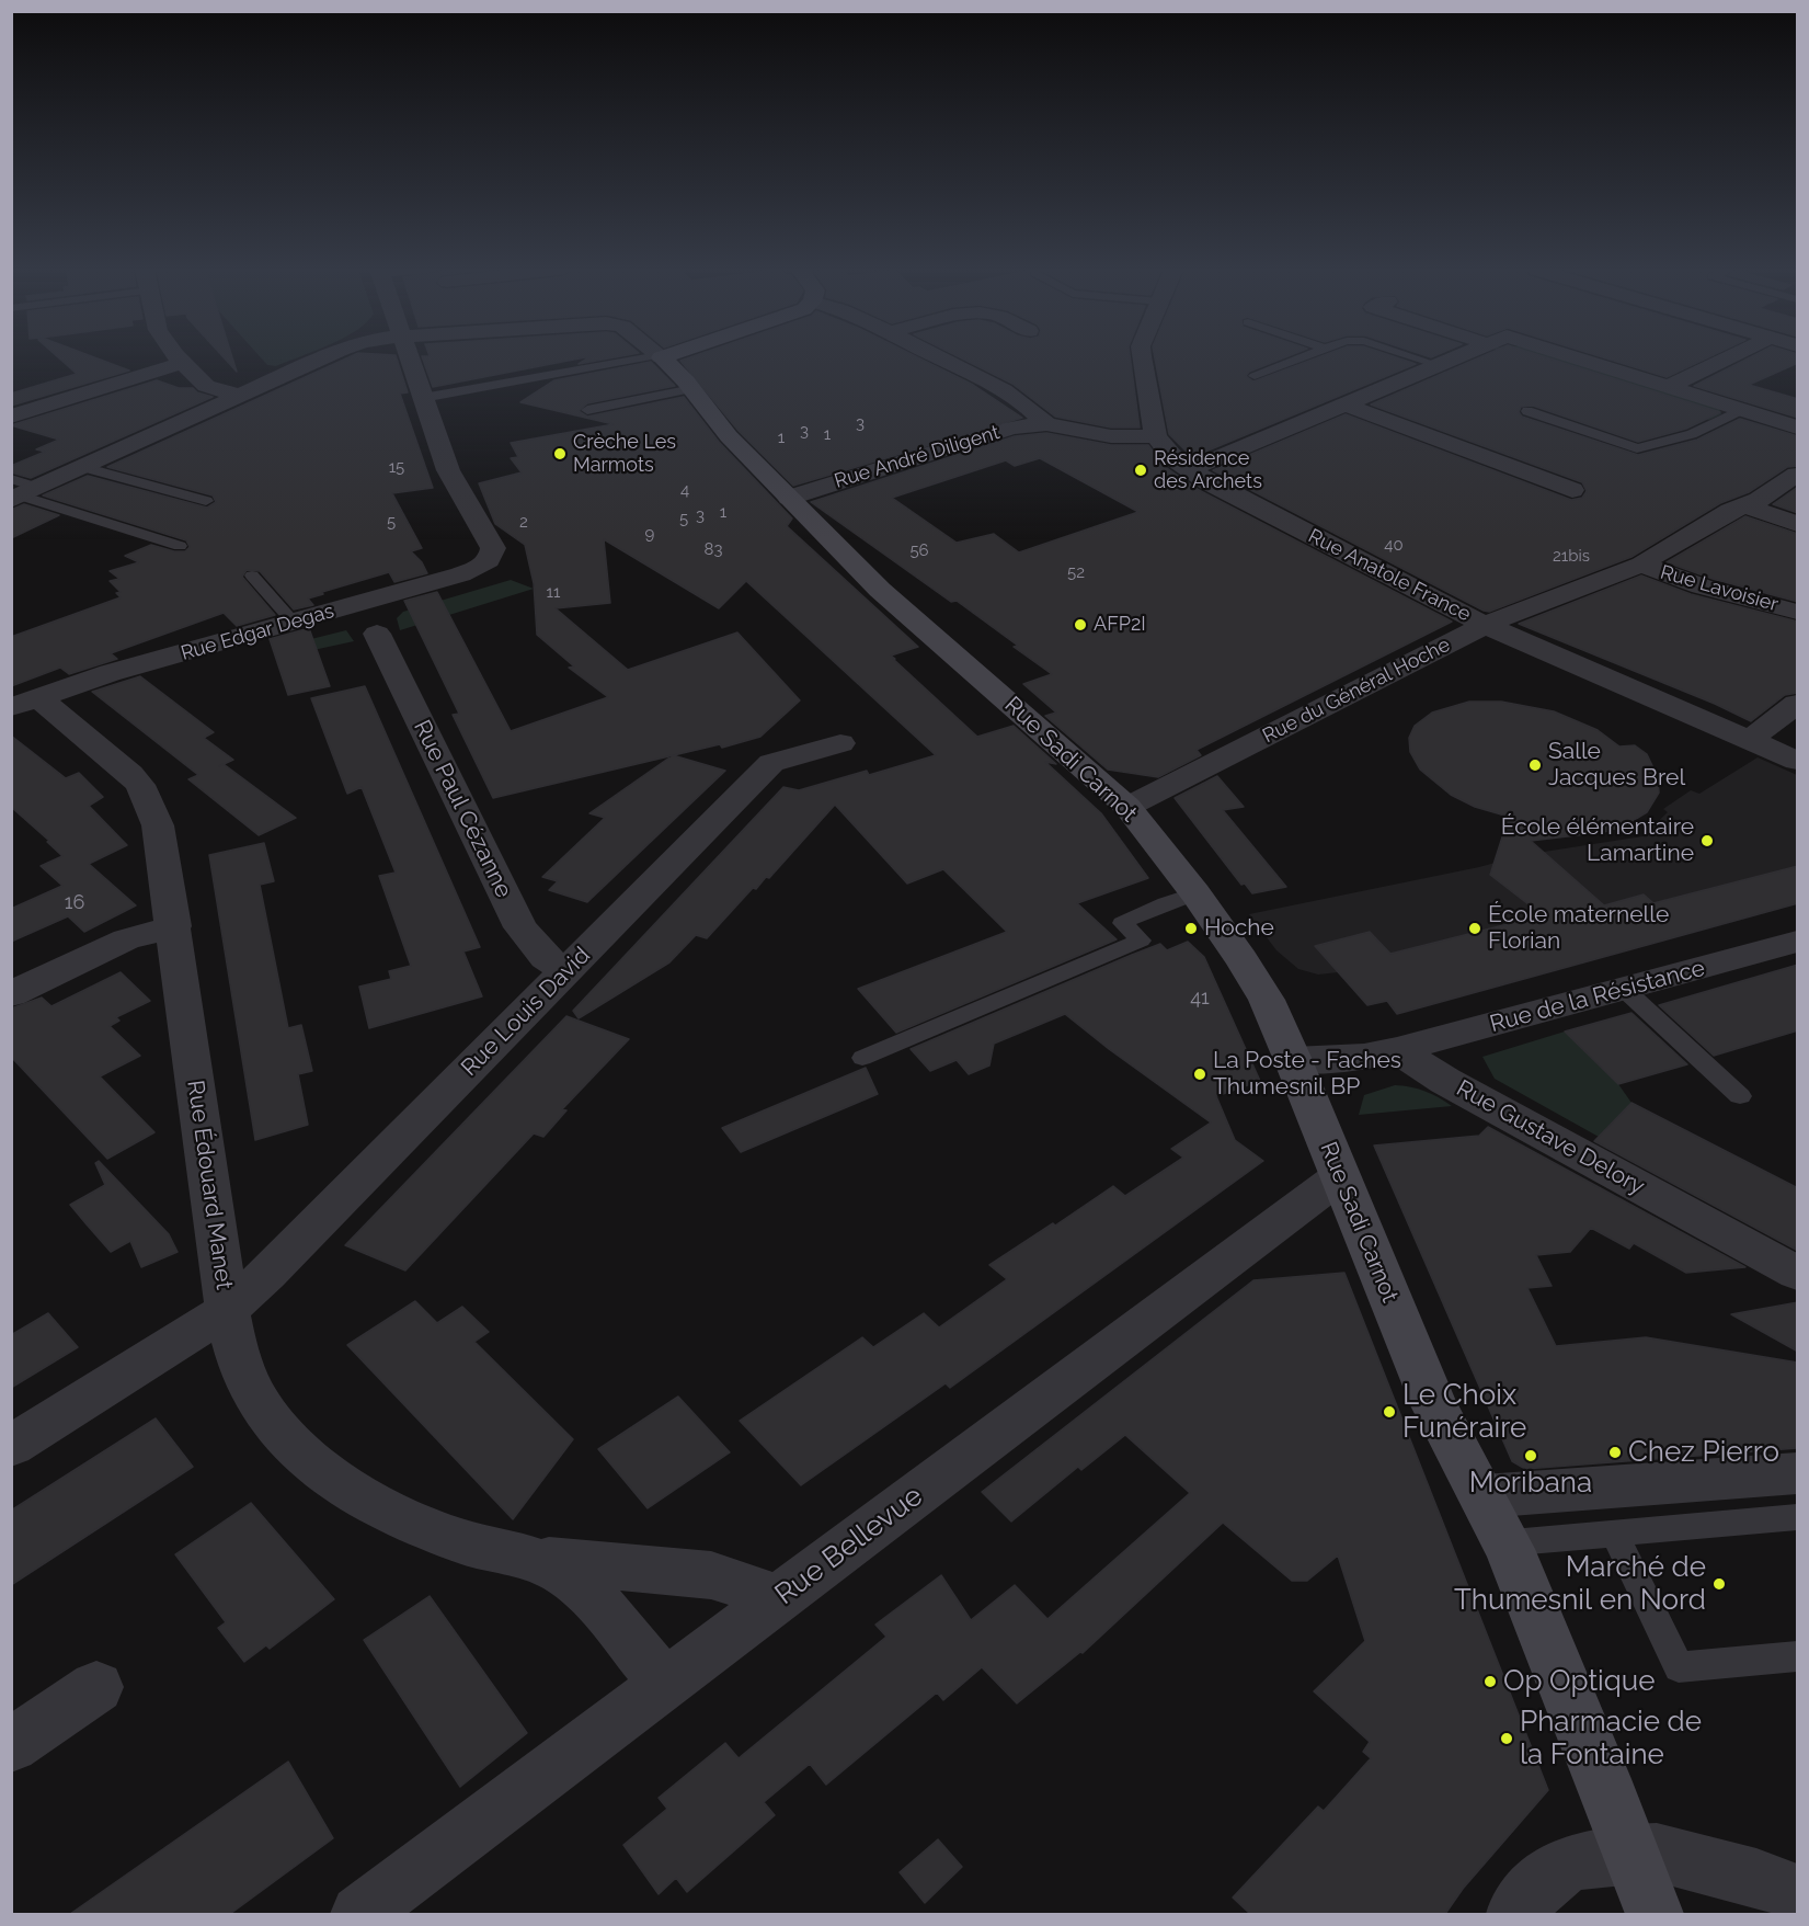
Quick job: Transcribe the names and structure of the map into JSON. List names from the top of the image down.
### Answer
{
  "streets": {
    "street": [
      "Rue André Diligent",
      "Rue Anatole France",
      "Rue Lavoisier",
      "Rue Edgar Degas",
      "Rue du Général Hoche",
      "Rue Sadi Carnot",
      "Rue Paul Cézanne",
      "Rue de la Résistance",
      "Rue Louis David",
      "Rue Gustave Delory",
      "Rue Édouard Manet",
      "Rue Bellevue"
    ]
  },
  "crossings": [
    ["Rue André Diligent", "Rue Anatole France"],
    ["Rue André Diligent", "Rue Sadi Carnot"],
    ["Rue Anatole France", "Rue du Général Hoche"],
    ["Rue Lavoisier", "Rue du Général Hoche"],
    ["Rue Edgar Degas", "Rue Édouard Manet"],
    ["Rue du Général Hoche", "Rue Sadi Carnot"],
    ["Rue Sadi Carnot", "Rue Bellevue"],
    ["Rue Paul Cézanne", "Rue Louis David"],
    ["Rue de la Résistance", "Rue Gustave Delory"],
    ["Rue Louis David", "Rue Édouard Manet"],
    ["Rue Édouard Manet", "Rue Bellevue"]
  ],
  "places": [
    "Crèche Les Marmots",
    "Résidence des Archets",
    "AFP2I",
    "Salle Jacques Brel",
    "École élémentaire Lamartine",
    "Hoche",
    "École maternelle Florian",
    "La Poste - Faches Thumesnil BP",
    "Le Choix Funéraire",
    "Chez Pierro",
    "Moribana",
    "Marché de Thumesnil en Nord",
    "Op Optique",
    "Pharmacie de la Fontaine"
  ],
  "house_numbers": [
    "3",
    "3",
    "1",
    "1",
    "15",
    "4",
    "1",
    "3",
    "5",
    "5",
    "2",
    "9",
    "40",
    "83",
    "56",
    "21bis",
    "52",
    "11",
    "16",
    "41"
  ]
}
